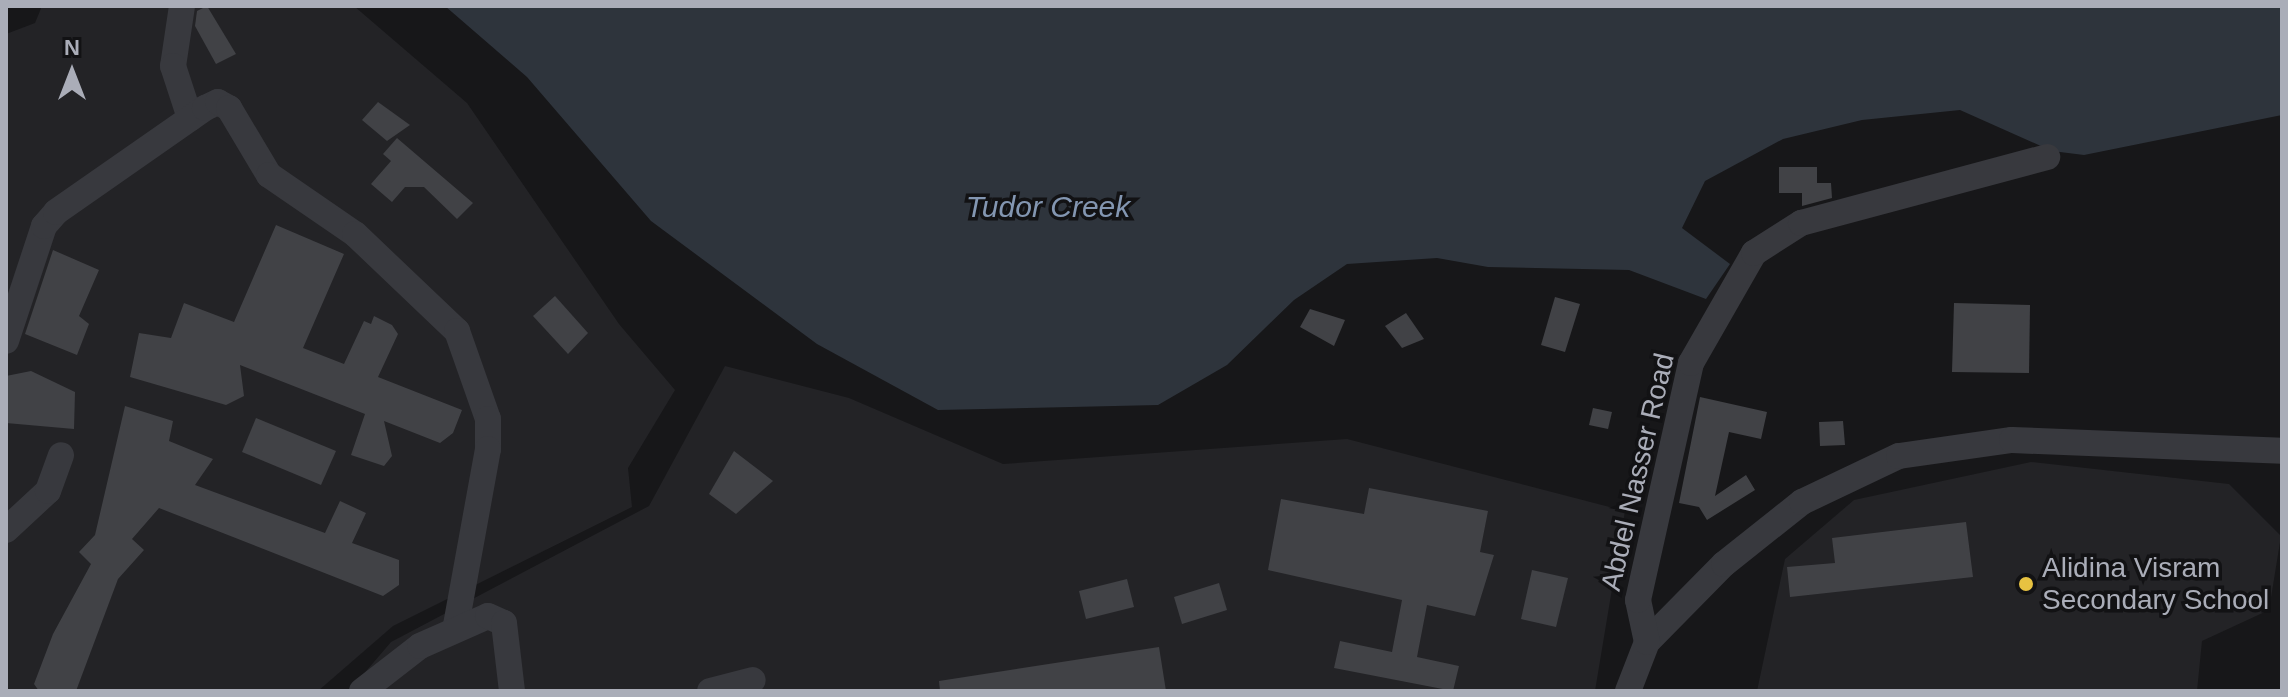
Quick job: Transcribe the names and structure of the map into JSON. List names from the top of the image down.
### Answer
{
  "streets": {
    "street": ["Abdel Nasser Road"]
  },
  "water": ["Tudor Creek"],
  "places": ["Alidina Visram Secondary School"],
  "north": "top"
}
